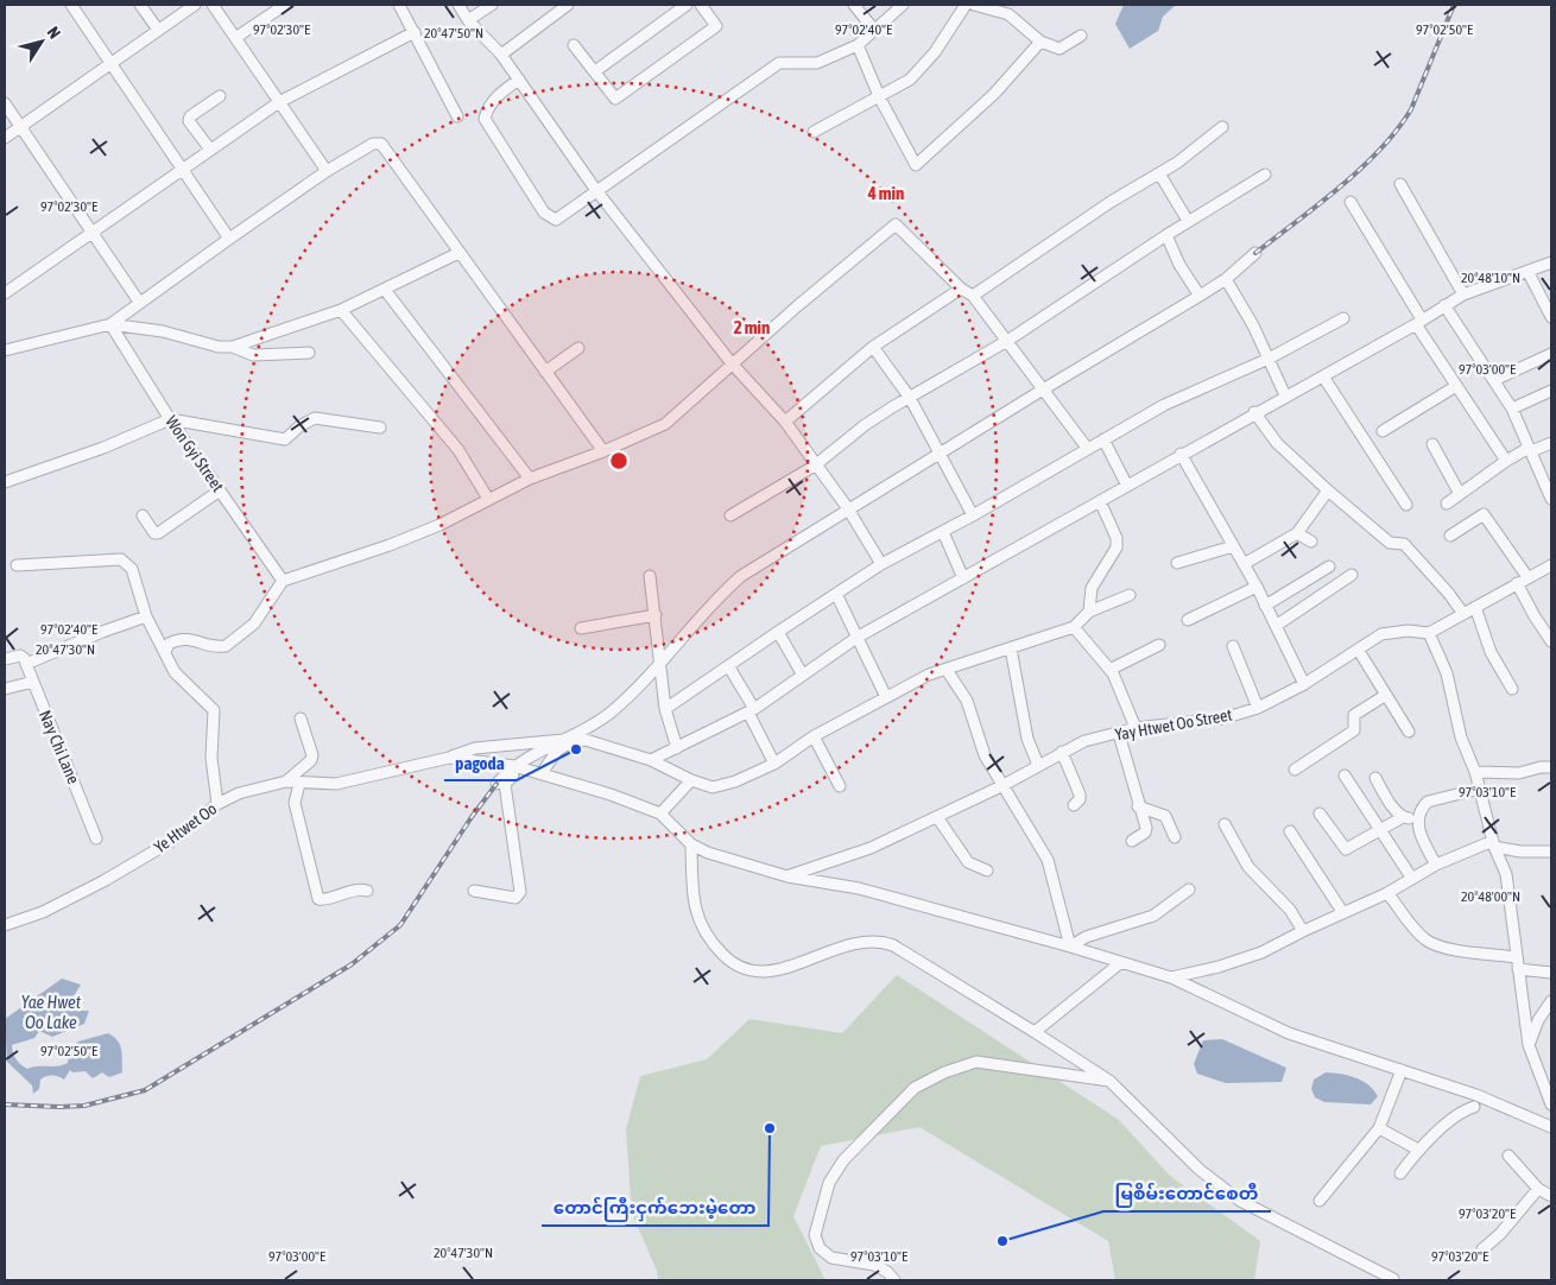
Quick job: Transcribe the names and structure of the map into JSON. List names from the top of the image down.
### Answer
{
  "streets": {
    "street": [
      "Won Gyi Street",
      "Yay Htwet Oo Street",
      "Nay Chi Lane",
      "Ye Htwet Oo"
    ]
  },
  "water": ["Yae Hwet Oo Lake"],
  "places": ["pagoda", "တောင်ကြီးငှက်ဘေးမဲ့တော", "မြစိမ်းတောင်စေတီ"],
  "north": "top right",
  "coordinates": [
    "97°02'30\"E",
    "97°02'40\"E",
    "97°02'50\"E",
    "20°47'50\"N",
    "20°48'10\"N",
    "97°03'00\"E",
    "20°47'30\"N",
    "97°03'10\"E",
    "20°48'00\"N",
    "97°03'20\"E"
  ],
  "rings": ["4 min", "2 min"]
}
